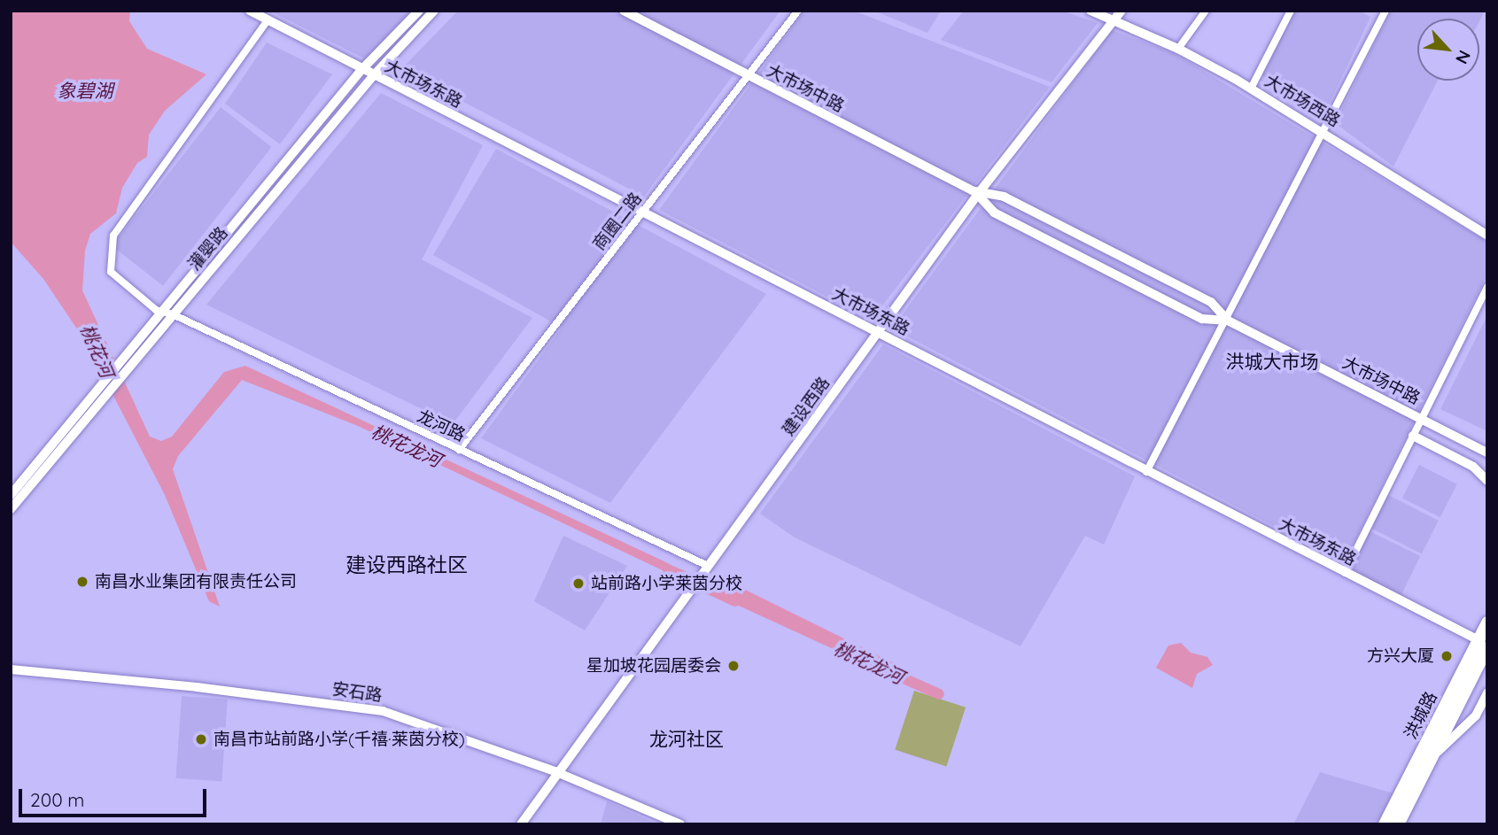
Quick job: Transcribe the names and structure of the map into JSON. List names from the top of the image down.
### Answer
{
  "streets": {
    "highway": ["洪城路"],
    "main road": ["灌婴路", "建设西路"],
    "street": [
      "大市场东路",
      "大市场中路",
      "大市场西路",
      "商圈二路",
      "龙河路",
      "安石路"
    ]
  },
  "crossings": [
    ["大市场东路", "商圈二路"],
    ["大市场东路", "灌婴路"],
    ["大市场东路", "建设西路"],
    ["大市场东路", "龙河路"],
    ["大市场东路", "洪城路"],
    ["大市场中路", "商圈二路"],
    ["大市场中路", "建设西路"],
    ["大市场西路", "建设西路"],
    ["商圈二路", "龙河路"],
    ["灌婴路", "龙河路"],
    ["建设西路", "龙河路"],
    ["建设西路", "安石路"]
  ],
  "districts": ["洪城大市场", "建设西路社区", "龙河社区"],
  "water": ["象碧湖", "桃花河", "桃花龙河"],
  "places": [
    "南昌水业集团有限责任公司",
    "站前路小学莱茵分校",
    "方兴大厦",
    "星加坡花园居委会",
    "南昌市站前路小学(千禧·莱茵分校)"
  ],
  "scale_bar": "200 m",
  "north": "bottom right"
}
